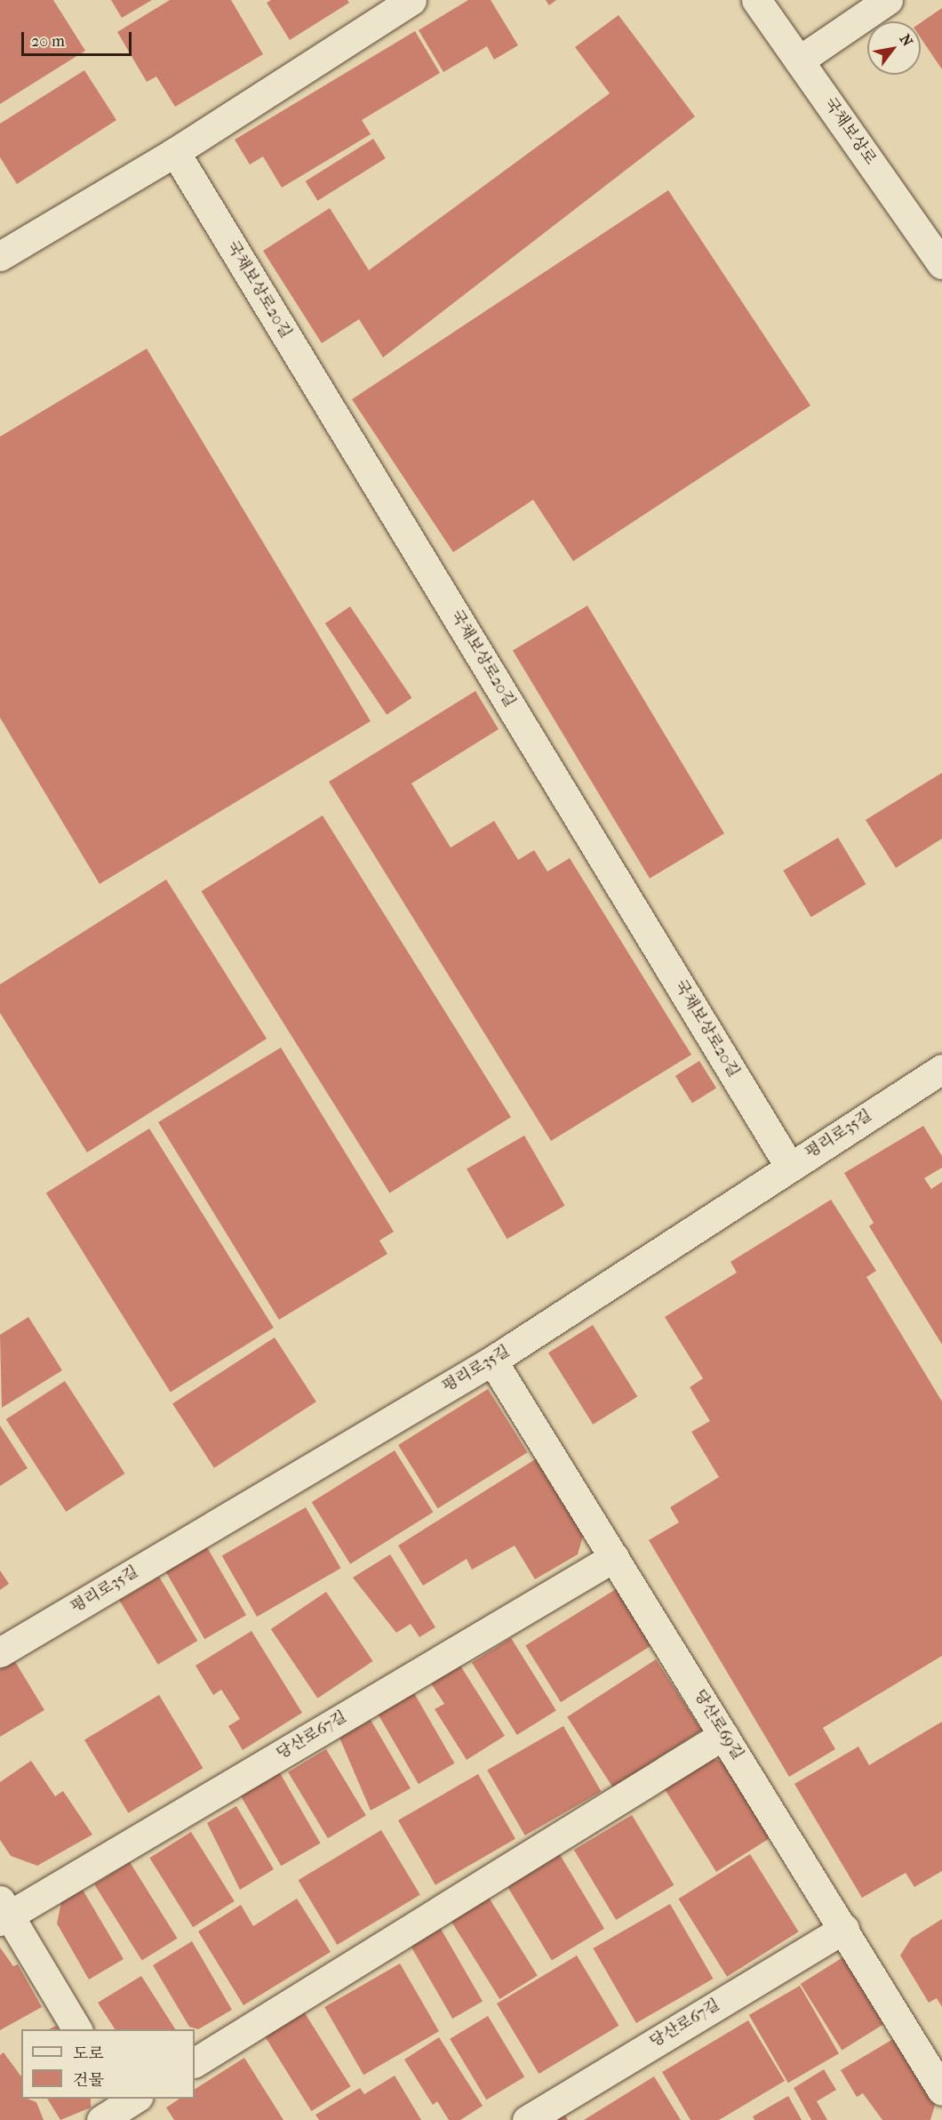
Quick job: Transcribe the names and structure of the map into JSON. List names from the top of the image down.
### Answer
{
  "streets": {
    "street": [
      "국채보상로",
      "국채보상로20길",
      "평리로35길",
      "당산로69길",
      "당산로67길"
    ]
  },
  "crossings": [
    ["국채보상로20길", "평리로35길"],
    ["평리로35길", "당산로69길"],
    ["당산로69길", "당산로67길"]
  ],
  "legend": ["도로", "건물"],
  "scale_bar": "20 m",
  "north": "top right"
}
